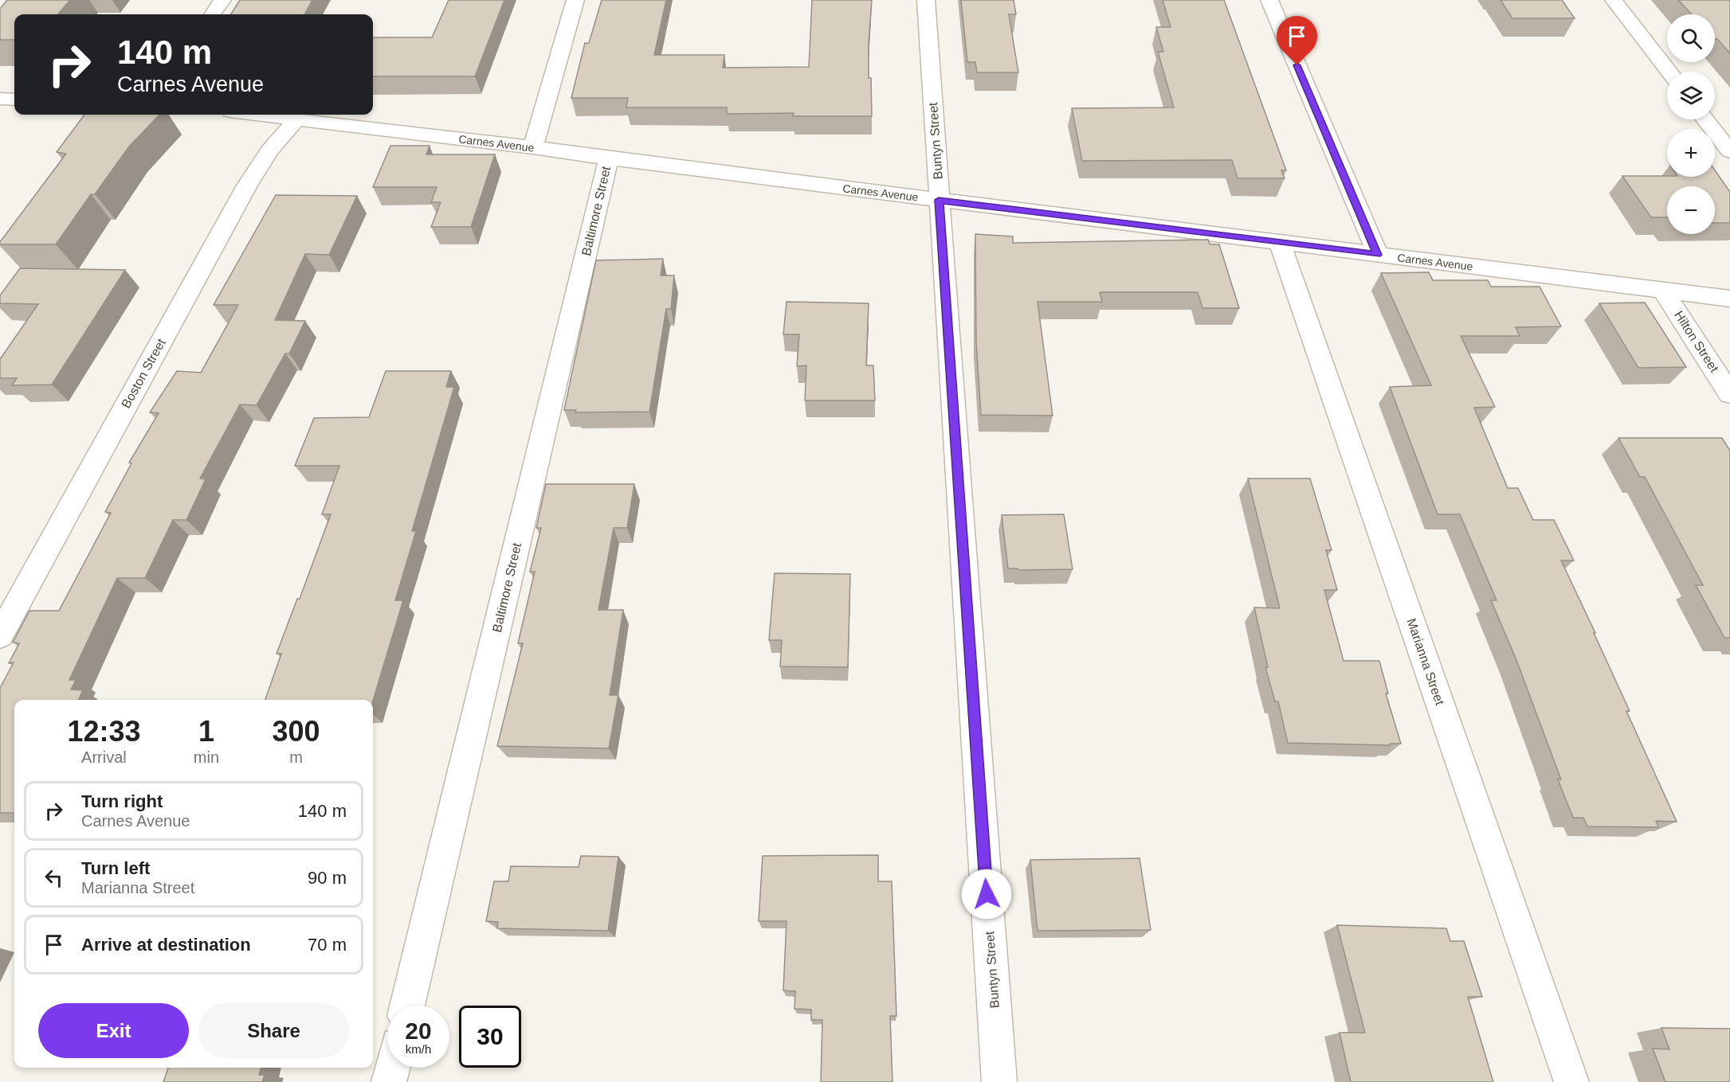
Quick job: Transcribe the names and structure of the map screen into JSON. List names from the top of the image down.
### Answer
{
  "streets": {
    "street": [
      "Buntyn Street",
      "Carnes Avenue",
      "Baltimore Street",
      "Hilton Street",
      "Boston Street",
      "Marianna Street"
    ]
  },
  "crossings": [
    ["Buntyn Street", "Carnes Avenue"],
    ["Carnes Avenue", "Baltimore Street"],
    ["Carnes Avenue", "Hilton Street"],
    ["Carnes Avenue", "Boston Street"],
    ["Carnes Avenue", "Marianna Street"]
  ],
  "page": {
    "map_buttons": ["+", "−"],
    "turn": ["140 m", "Carnes Avenue"],
    "eta": [
      "12:33",
      "Arrival",
      "1",
      "min",
      "300",
      "m"
    ],
    "list": [
      {
        "name": "Turn right",
        "note": "Carnes Avenue",
        "value": "140 m"
      },
      {
        "name": "Turn left",
        "note": "Marianna Street",
        "value": "90 m"
      },
      {
        "name": "Arrive at destination",
        "value": "70 m"
      }
    ],
    "buttons": ["Exit", "Share"],
    "speed": "20 km/h",
    "limit": "30"
  }
}
